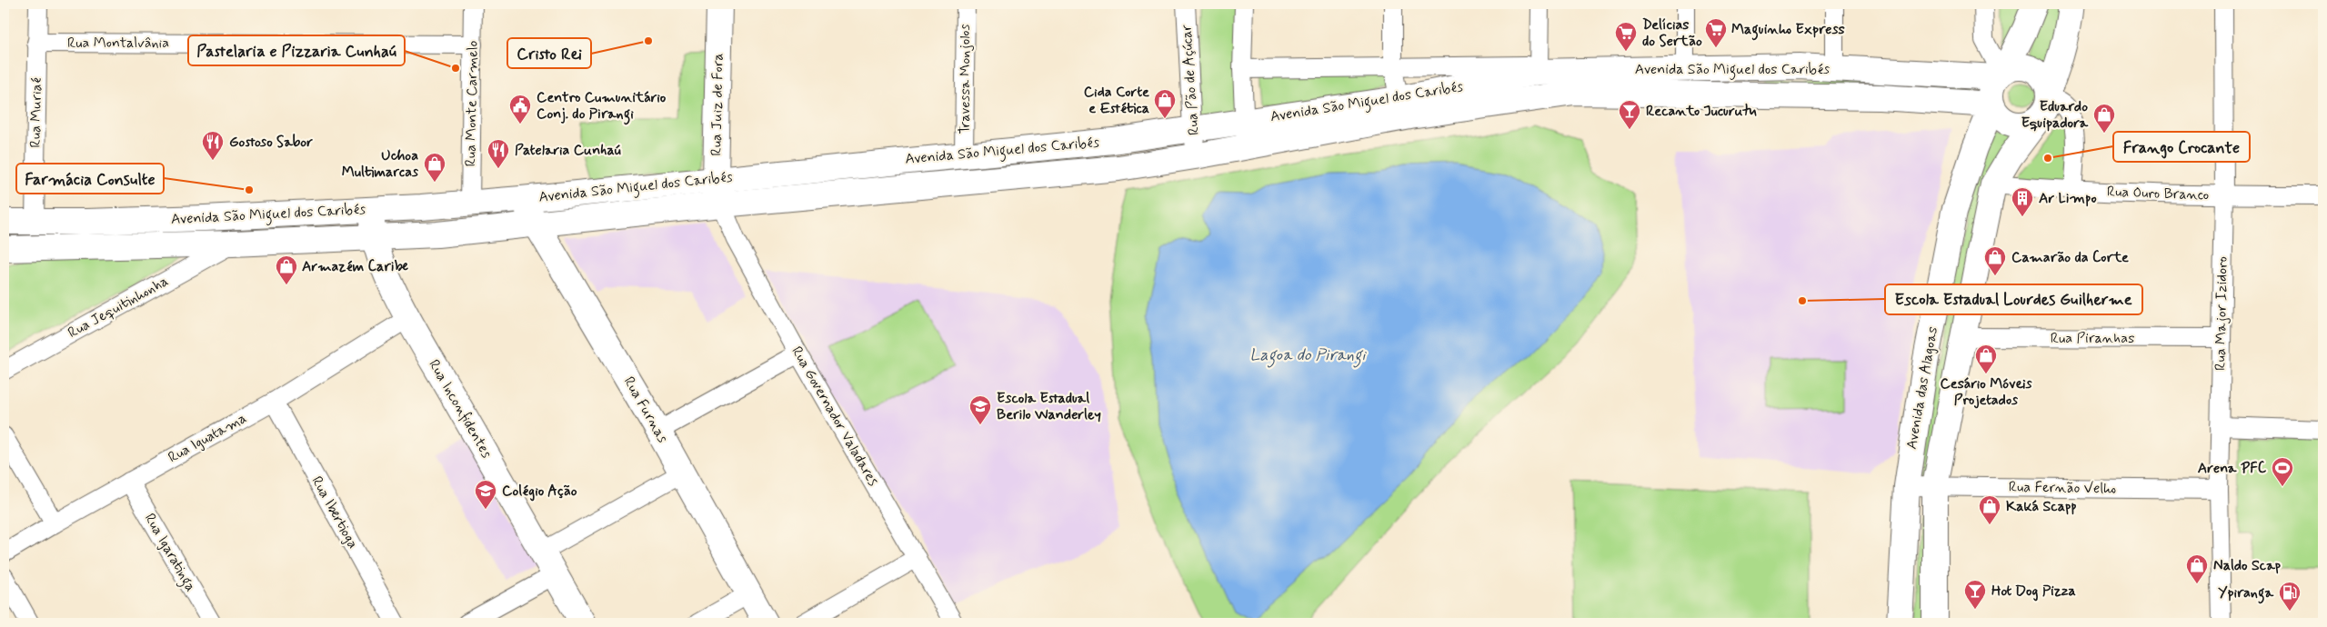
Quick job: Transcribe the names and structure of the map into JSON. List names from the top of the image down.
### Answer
{
  "streets": {
    "main road": [
      "Avenida São Miguel dos Caribés",
      "Rua Juiz de Fora",
      "Avenida das Alagoas",
      "Rua Inconfidentes",
      "Rua Furnas"
    ],
    "street": [
      "Rua Montalvânia",
      "Travessa Monjolos",
      "Rua Pão de Açúcar",
      "Rua Monte Carmelo",
      "Rua Muriaé",
      "Rua Ouro Branco",
      "Rua Jequitinhonha",
      "Rua Major Izidoro",
      "Rua Piranhas",
      "Rua Governador Valadares",
      "Rua Iguatama",
      "Rua Fernão Velho",
      "Rua Ibertioga",
      "Rua Igaratinga"
    ]
  },
  "crossings": [
    ["Rua Montalvânia", "Rua Monte Carmelo"],
    ["Rua Montalvânia", "Rua Muriaé"],
    ["Avenida São Miguel dos Caribés", "Travessa Monjolos"],
    ["Avenida São Miguel dos Caribés", "Rua Pão de Açúcar"],
    ["Avenida São Miguel dos Caribés", "Rua Monte Carmelo"],
    ["Avenida São Miguel dos Caribés", "Rua Juiz de Fora"],
    ["Avenida São Miguel dos Caribés", "Rua Muriaé"],
    ["Avenida São Miguel dos Caribés", "Rua Jequitinhonha"],
    ["Avenida São Miguel dos Caribés", "Avenida das Alagoas"],
    ["Avenida São Miguel dos Caribés", "Rua Inconfidentes"],
    ["Avenida São Miguel dos Caribés", "Rua Furnas"],
    ["Avenida São Miguel dos Caribés", "Rua Governador Valadares"],
    ["Rua Juiz de Fora", "Rua Governador Valadares"],
    ["Rua Ouro Branco", "Rua Major Izidoro"],
    ["Rua Ouro Branco", "Avenida das Alagoas"],
    ["Rua Major Izidoro", "Rua Piranhas"],
    ["Rua Major Izidoro", "Rua Fernão Velho"],
    ["Rua Piranhas", "Avenida das Alagoas"],
    ["Avenida das Alagoas", "Rua Fernão Velho"],
    ["Rua Inconfidentes", "Rua Iguatama"],
    ["Rua Iguatama", "Rua Ibertioga"],
    ["Rua Iguatama", "Rua Igaratinga"]
  ],
  "water": ["Lagoa do Pirangi"],
  "places": {
    "other": [
      "Cristo Rei",
      "Pastelaria e Pizzaria Cunhaú",
      "Frango Crocante",
      "Farmácia Consulte",
      "Escola Estadual Lourdes Guilherme"
    ],
    "supermarket": ["Maguinho Express", "Delícias do Sertão"],
    "shop": [
      "Cida Corte e Estética",
      "Eduardo Equipadora",
      "Uchoa Multimarcas",
      "Camarão da Corte",
      "Armazém Caribe",
      "Cesário Móveis Projetados",
      "Kaká Scapp",
      "Naldo Scap"
    ],
    "public building": ["Centro Cumunitário Conj. do Pirangi"],
    "bar": ["Recanto Jucurutu", "Hot Dog Pizza"],
    "restaurant": ["Gostoso Sabor", "Patelaria Cunhaú"],
    "building": ["Ar Limpo"],
    "school or university": ["Escola Estadual Berilo Wanderley", "Colégio Ação"],
    "sports": ["Arena PFC"],
    "fuel station": ["Ypiranga"]
  }
}
